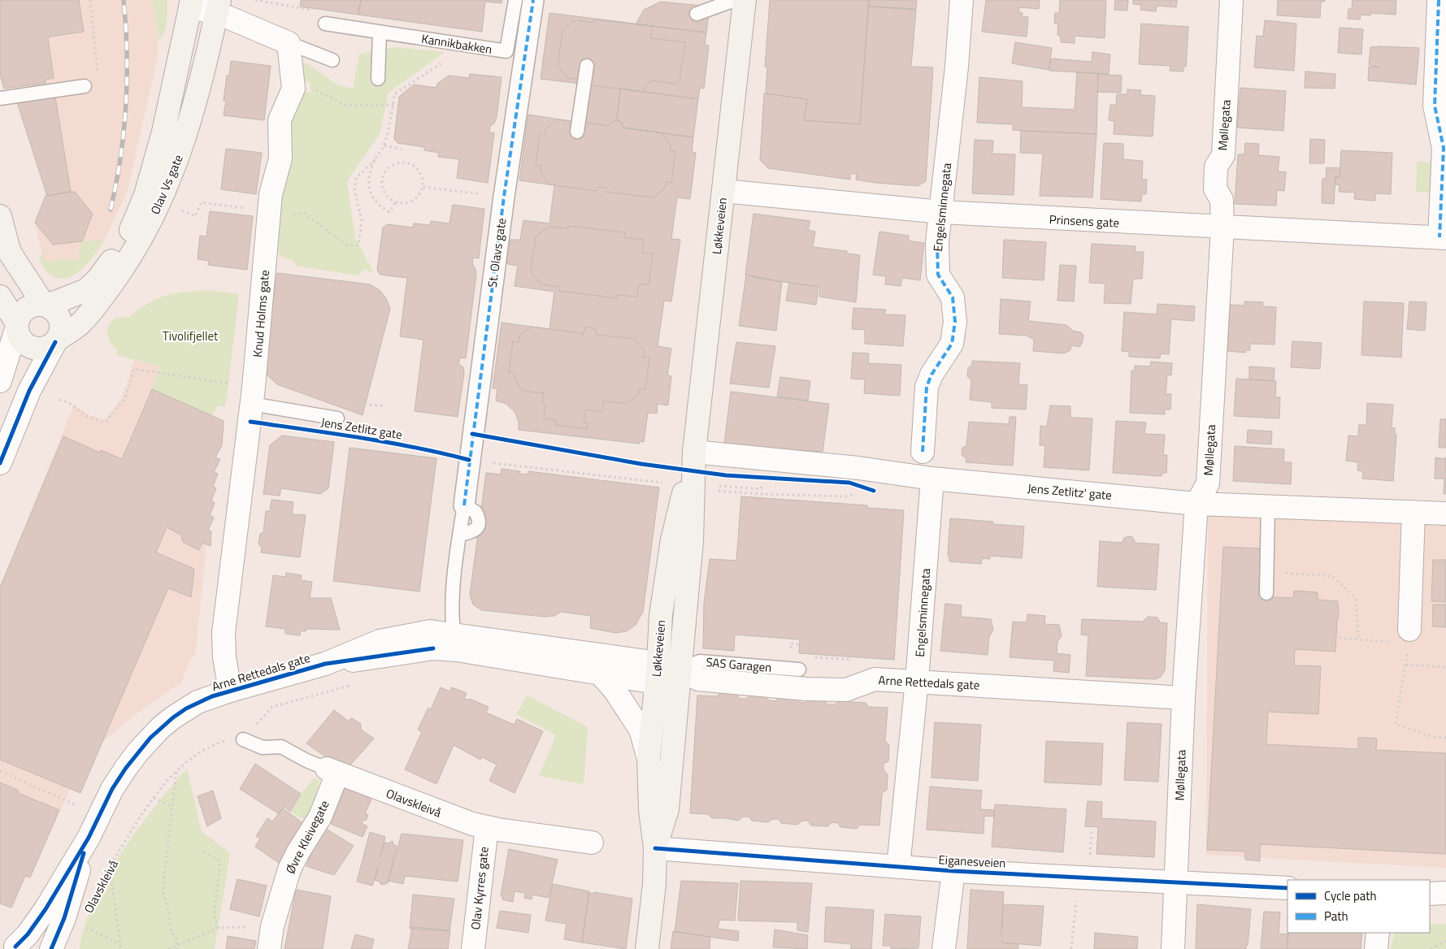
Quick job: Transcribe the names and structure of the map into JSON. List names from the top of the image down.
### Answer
{
  "streets": {
    "main road": ["Olav Vs gate", "Løkkeveien"],
    "street": [
      "Møllegata",
      "Engelsminnegata",
      "Prinsens gate",
      "St. Olavs gate",
      "Knud Holms gate",
      "Jens Zetlitz' gate",
      "Arne Rettedals gate",
      "Olavskleivå",
      "Øvre Kleivegate",
      "Eiganesveien",
      "Olav Kyrres gate"
    ],
    "lane": ["Kannikbakken"],
    "cycle path": ["Jens Zetlitz gate"]
  },
  "crossings": [
    ["Møllegata", "Prinsens gate"],
    ["Møllegata", "Jens Zetlitz' gate"],
    ["Møllegata", "Arne Rettedals gate"],
    ["Møllegata", "Eiganesveien"],
    ["Engelsminnegata", "Prinsens gate"],
    ["Engelsminnegata", "Jens Zetlitz' gate"],
    ["Engelsminnegata", "Arne Rettedals gate"],
    ["Engelsminnegata", "Eiganesveien"],
    ["Prinsens gate", "Løkkeveien"],
    ["Løkkeveien", "Jens Zetlitz' gate"],
    ["Løkkeveien", "Arne Rettedals gate"],
    ["Løkkeveien", "Eiganesveien"],
    ["Knud Holms gate", "Arne Rettedals gate"],
    ["Olavskleivå", "Øvre Kleivegate"],
    ["Olavskleivå", "Olav Kyrres gate"]
  ],
  "parks": ["Tivolifjellet"],
  "legend": ["Cycle path", "Path"]
}
